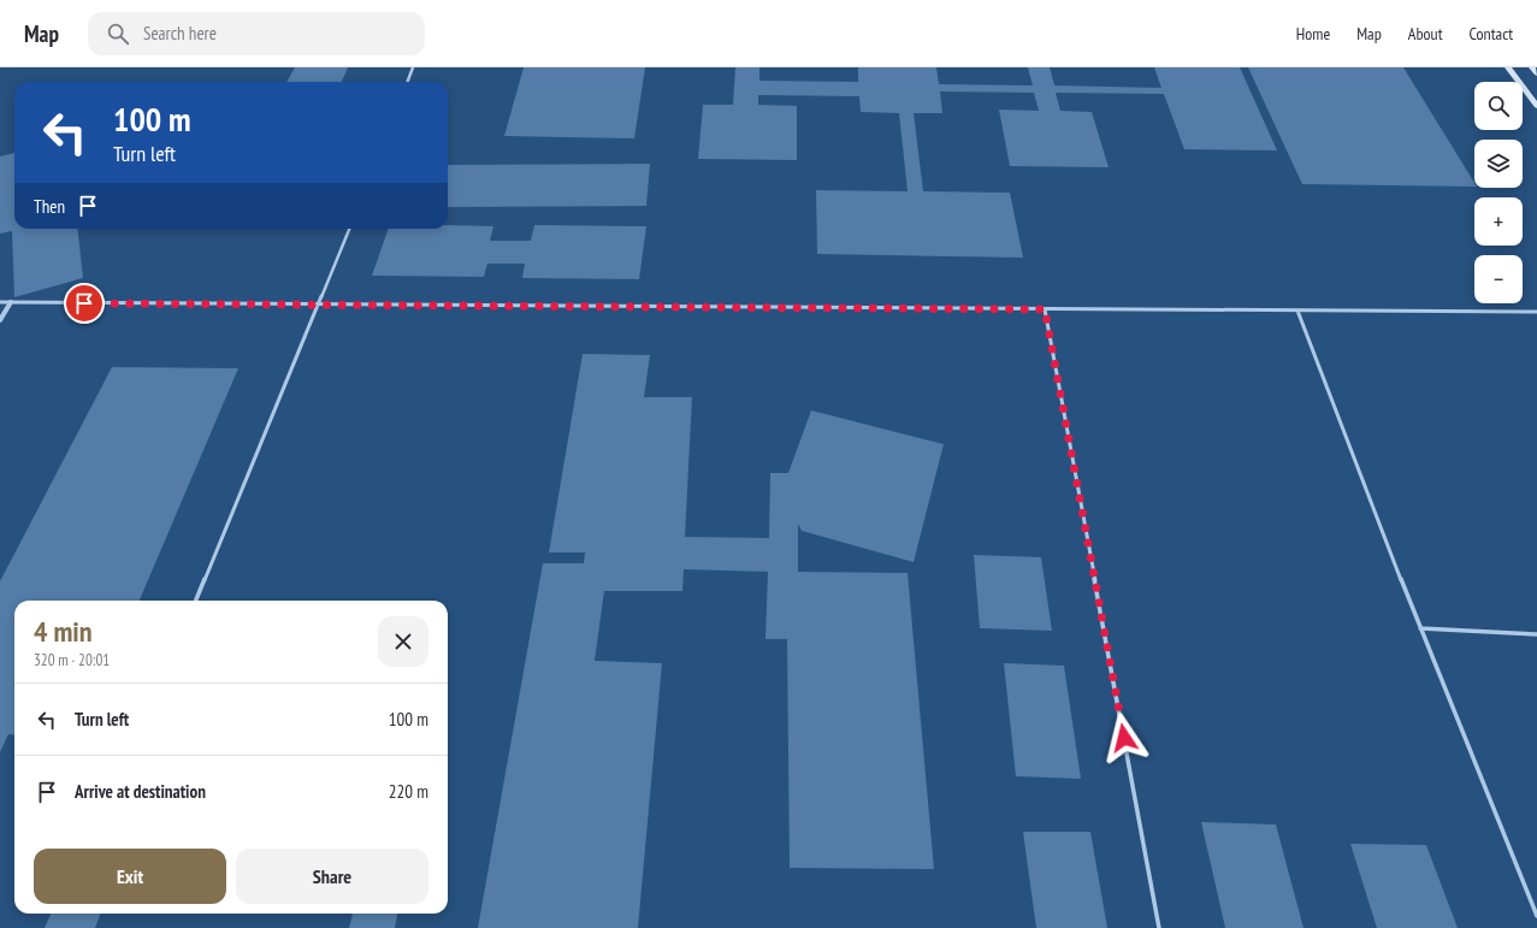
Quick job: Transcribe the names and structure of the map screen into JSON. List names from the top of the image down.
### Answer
{
  "page": {
    "header": "Map",
    "search": "Search here",
    "nav": [
      "Home",
      "Map",
      "About",
      "Contact"
    ],
    "map_buttons": ["+", "−"],
    "turn": ["100 m", "Turn left"],
    "then": "Then",
    "heading": ["4 min", "320 m · 20:01"],
    "list": [
      {
        "name": "Turn left",
        "value": "100 m"
      },
      {
        "name": "Arrive at destination",
        "value": "220 m"
      }
    ],
    "buttons": ["Exit", "Share"]
  }
}
